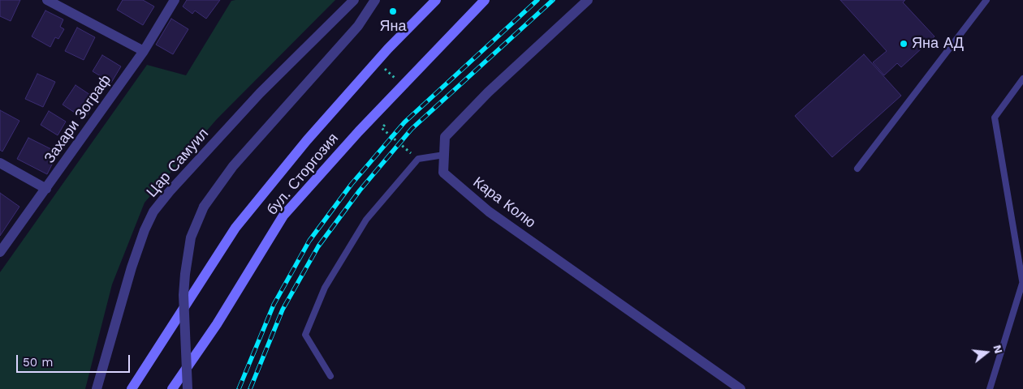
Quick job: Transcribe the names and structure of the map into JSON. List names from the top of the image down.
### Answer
{
  "streets": {
    "main road": ["бул. Сторгозия"],
    "street": ["Захари Зограф", "Цар Самуил", "Кара Колю"]
  },
  "places": ["Яна", "Яна АД"],
  "scale_bar": "50 m",
  "north": "right"
}
